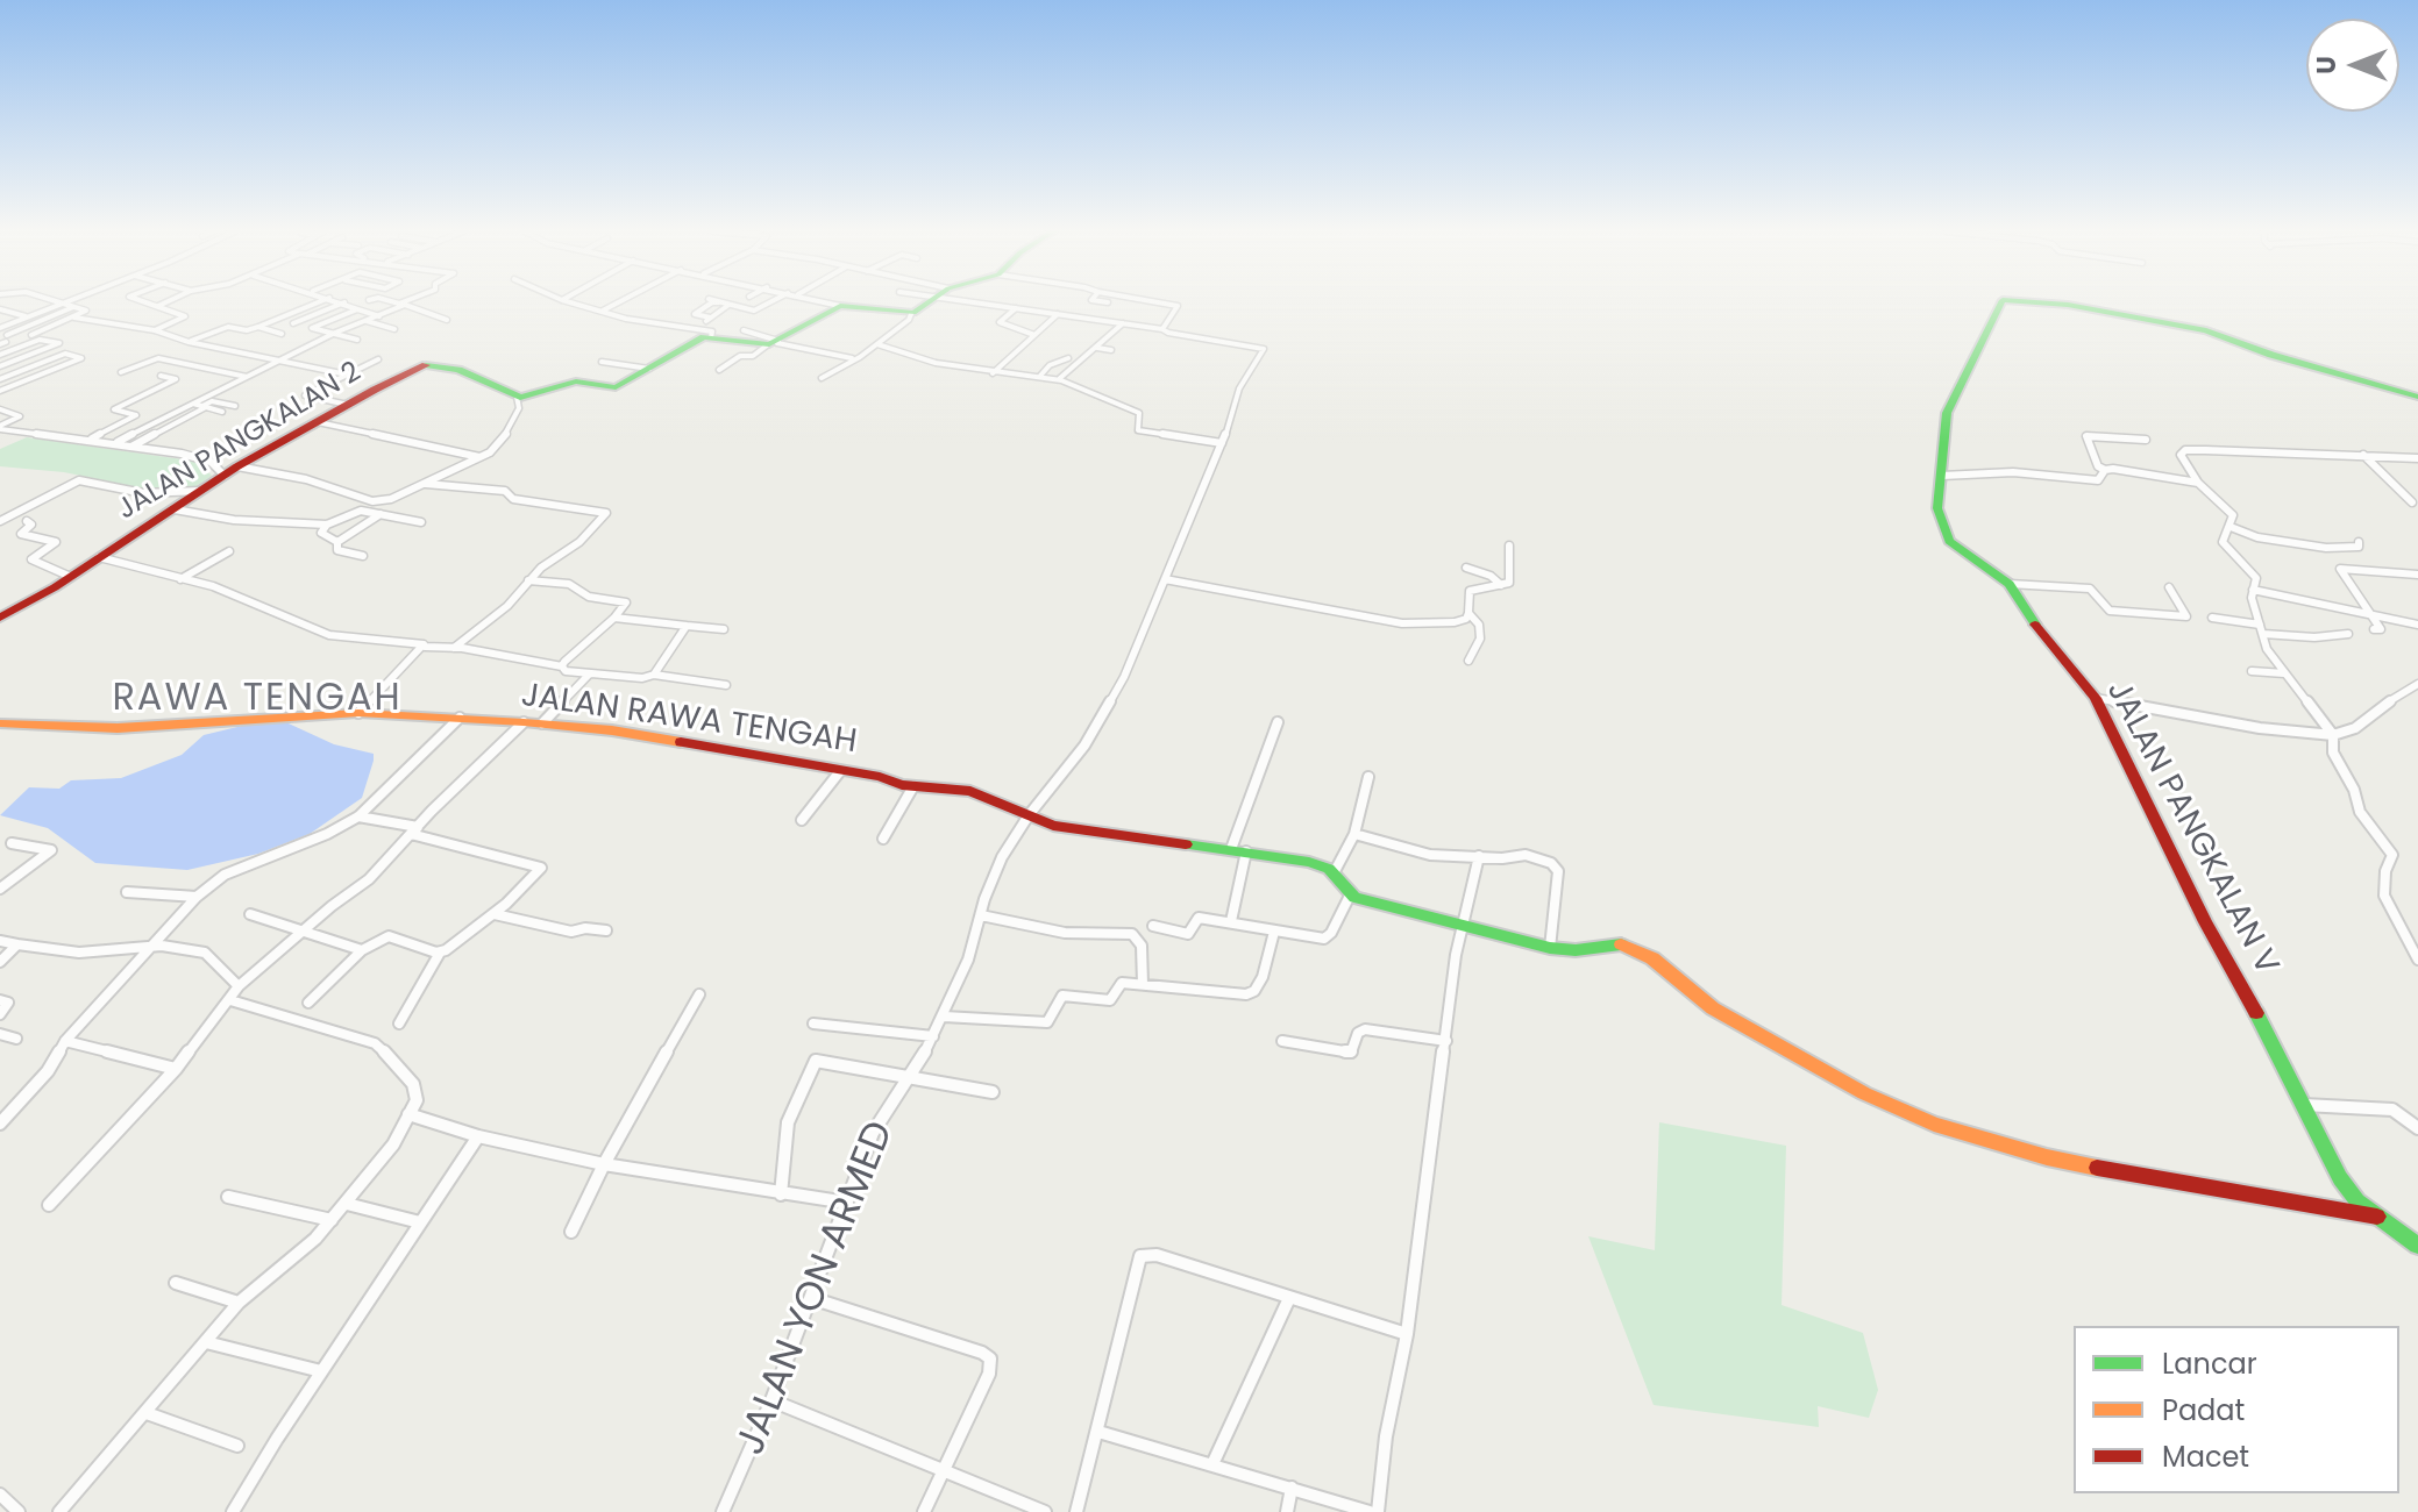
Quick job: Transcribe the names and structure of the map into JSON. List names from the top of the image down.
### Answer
{
  "streets": {
    "street": [
      "JALAN PANGKALAN 2",
      "JALAN RAWA TENGAH",
      "JALAN PANGKALAN V",
      "JALAN YON ARMED"
    ]
  },
  "crossings": [
    ["JALAN RAWA TENGAH", "JALAN YON ARMED"]
  ],
  "districts": ["RAWA TENGAH"],
  "legend": ["Lancar", "Padat", "Macet"],
  "north": "left"
}
